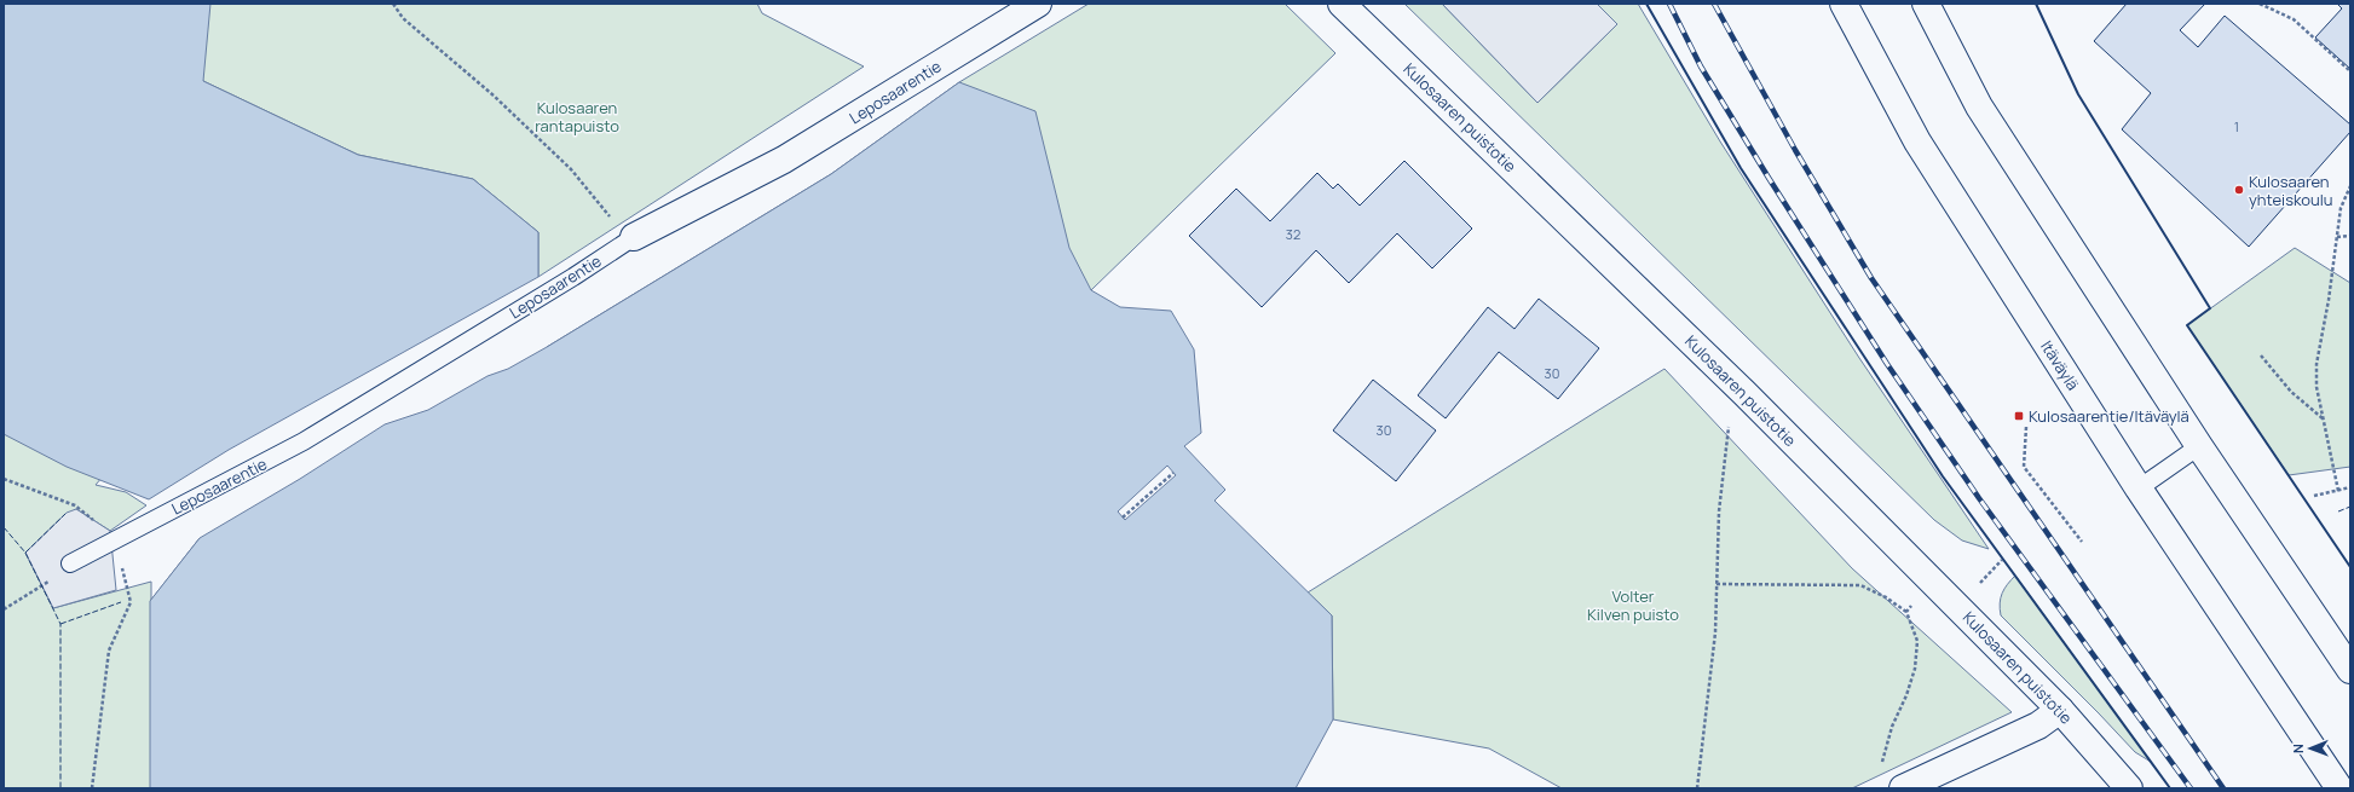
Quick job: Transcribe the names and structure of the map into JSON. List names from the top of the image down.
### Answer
{
  "streets": {
    "main road": ["Leposaarentie", "Kulosaaren puistotie", "Itäväylä"]
  },
  "parks": ["Kulosaaren rantapuisto", "Volter Kilven puisto"],
  "places": {
    "other": ["Kulosaaren yhteiskoulu"],
    "transit": ["Kulosaarentie/Itäväylä"]
  },
  "house_numbers": [
    "1",
    "32",
    "30",
    "30"
  ],
  "north": "left"
}
